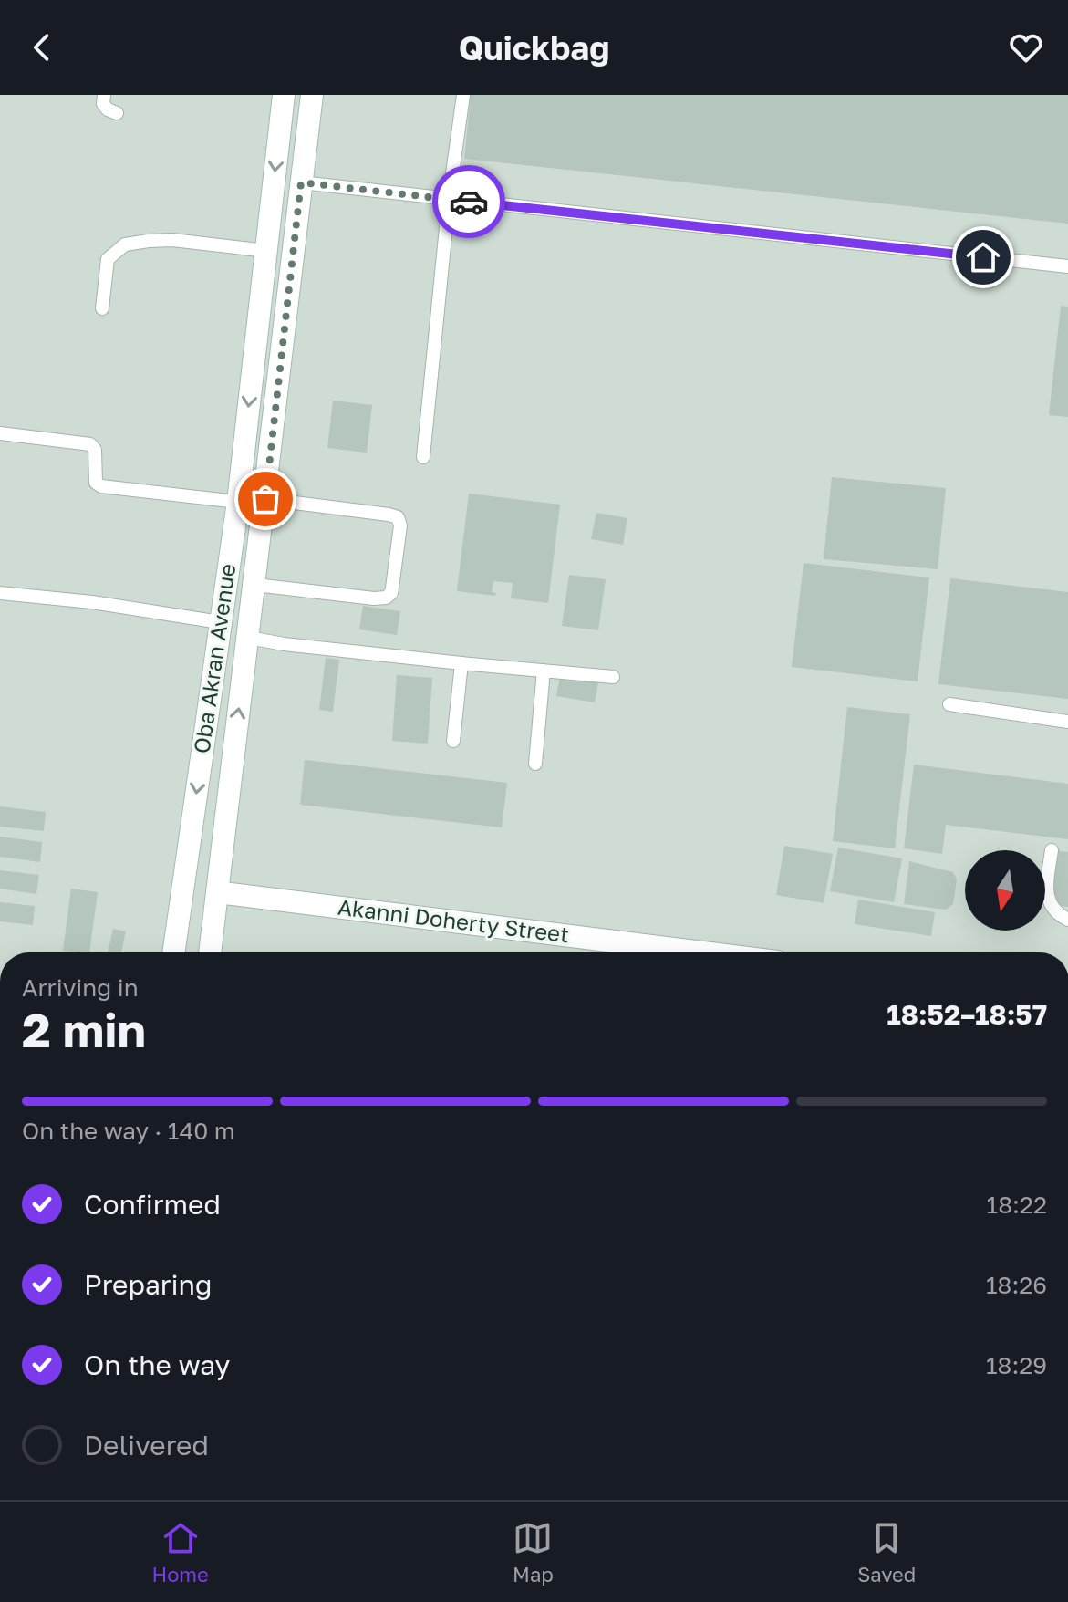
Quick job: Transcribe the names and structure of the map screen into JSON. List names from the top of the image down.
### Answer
{
  "streets": {
    "main road": ["Oba Akran Avenue", "Akanni Doherty Street"]
  },
  "crossings": [
    ["Oba Akran Avenue", "Akanni Doherty Street"]
  ],
  "north": "bottom",
  "page": {
    "header": "Quickbag",
    "heading": ["2 min", "Arriving in", "18:52–18:57"],
    "bar": "On the way · 140 m",
    "list": [
      ["Confirmed", "18:22"],
      ["Preparing", "18:26"],
      ["On the way", "18:29"],
      "Delivered"
    ],
    "tabs": ["Home", "Map", "Saved"]
  }
}
